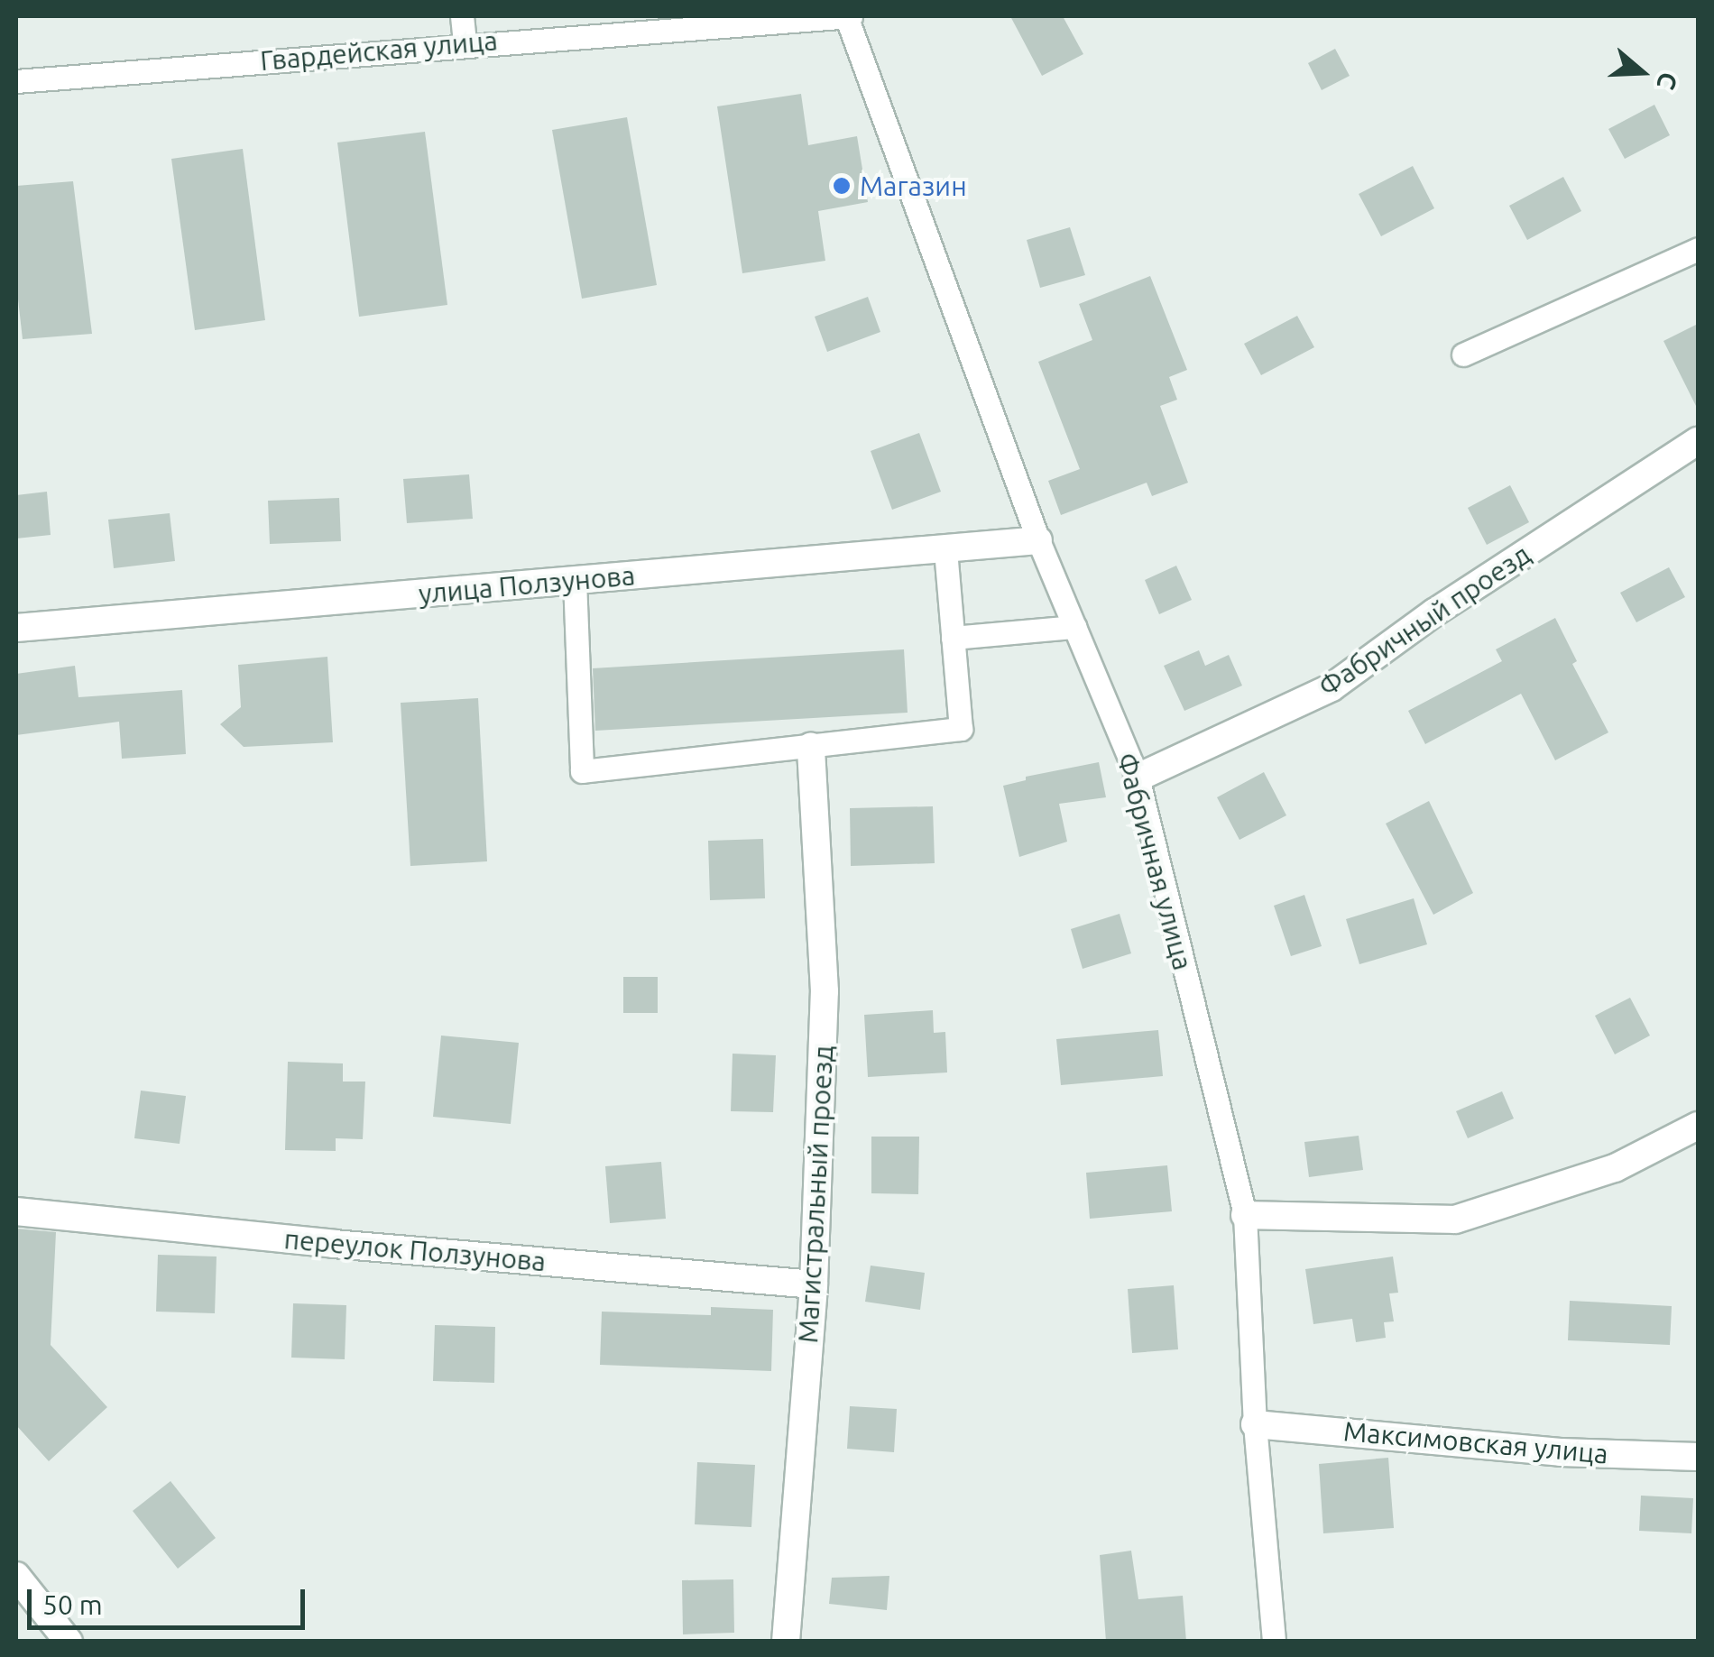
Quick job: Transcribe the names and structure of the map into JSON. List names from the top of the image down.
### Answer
{
  "streets": {
    "street": [
      "улица Ползунова",
      "Фабричный проезд",
      "Магистральный проезд",
      "переулок Ползунова",
      "Максимовская улица"
    ],
    "lane": ["Гвардейская улица", "Фабричная улица"]
  },
  "crossings": [
    ["Гвардейская улица", "Фабричная улица"],
    ["улица Ползунова", "Фабричная улица"],
    ["Фабричный проезд", "Фабричная улица"],
    ["Фабричная улица", "Максимовская улица"],
    ["Магистральный проезд", "переулок Ползунова"]
  ],
  "places": ["Магазин"],
  "scale_bar": "50 m",
  "north": "right"
}
